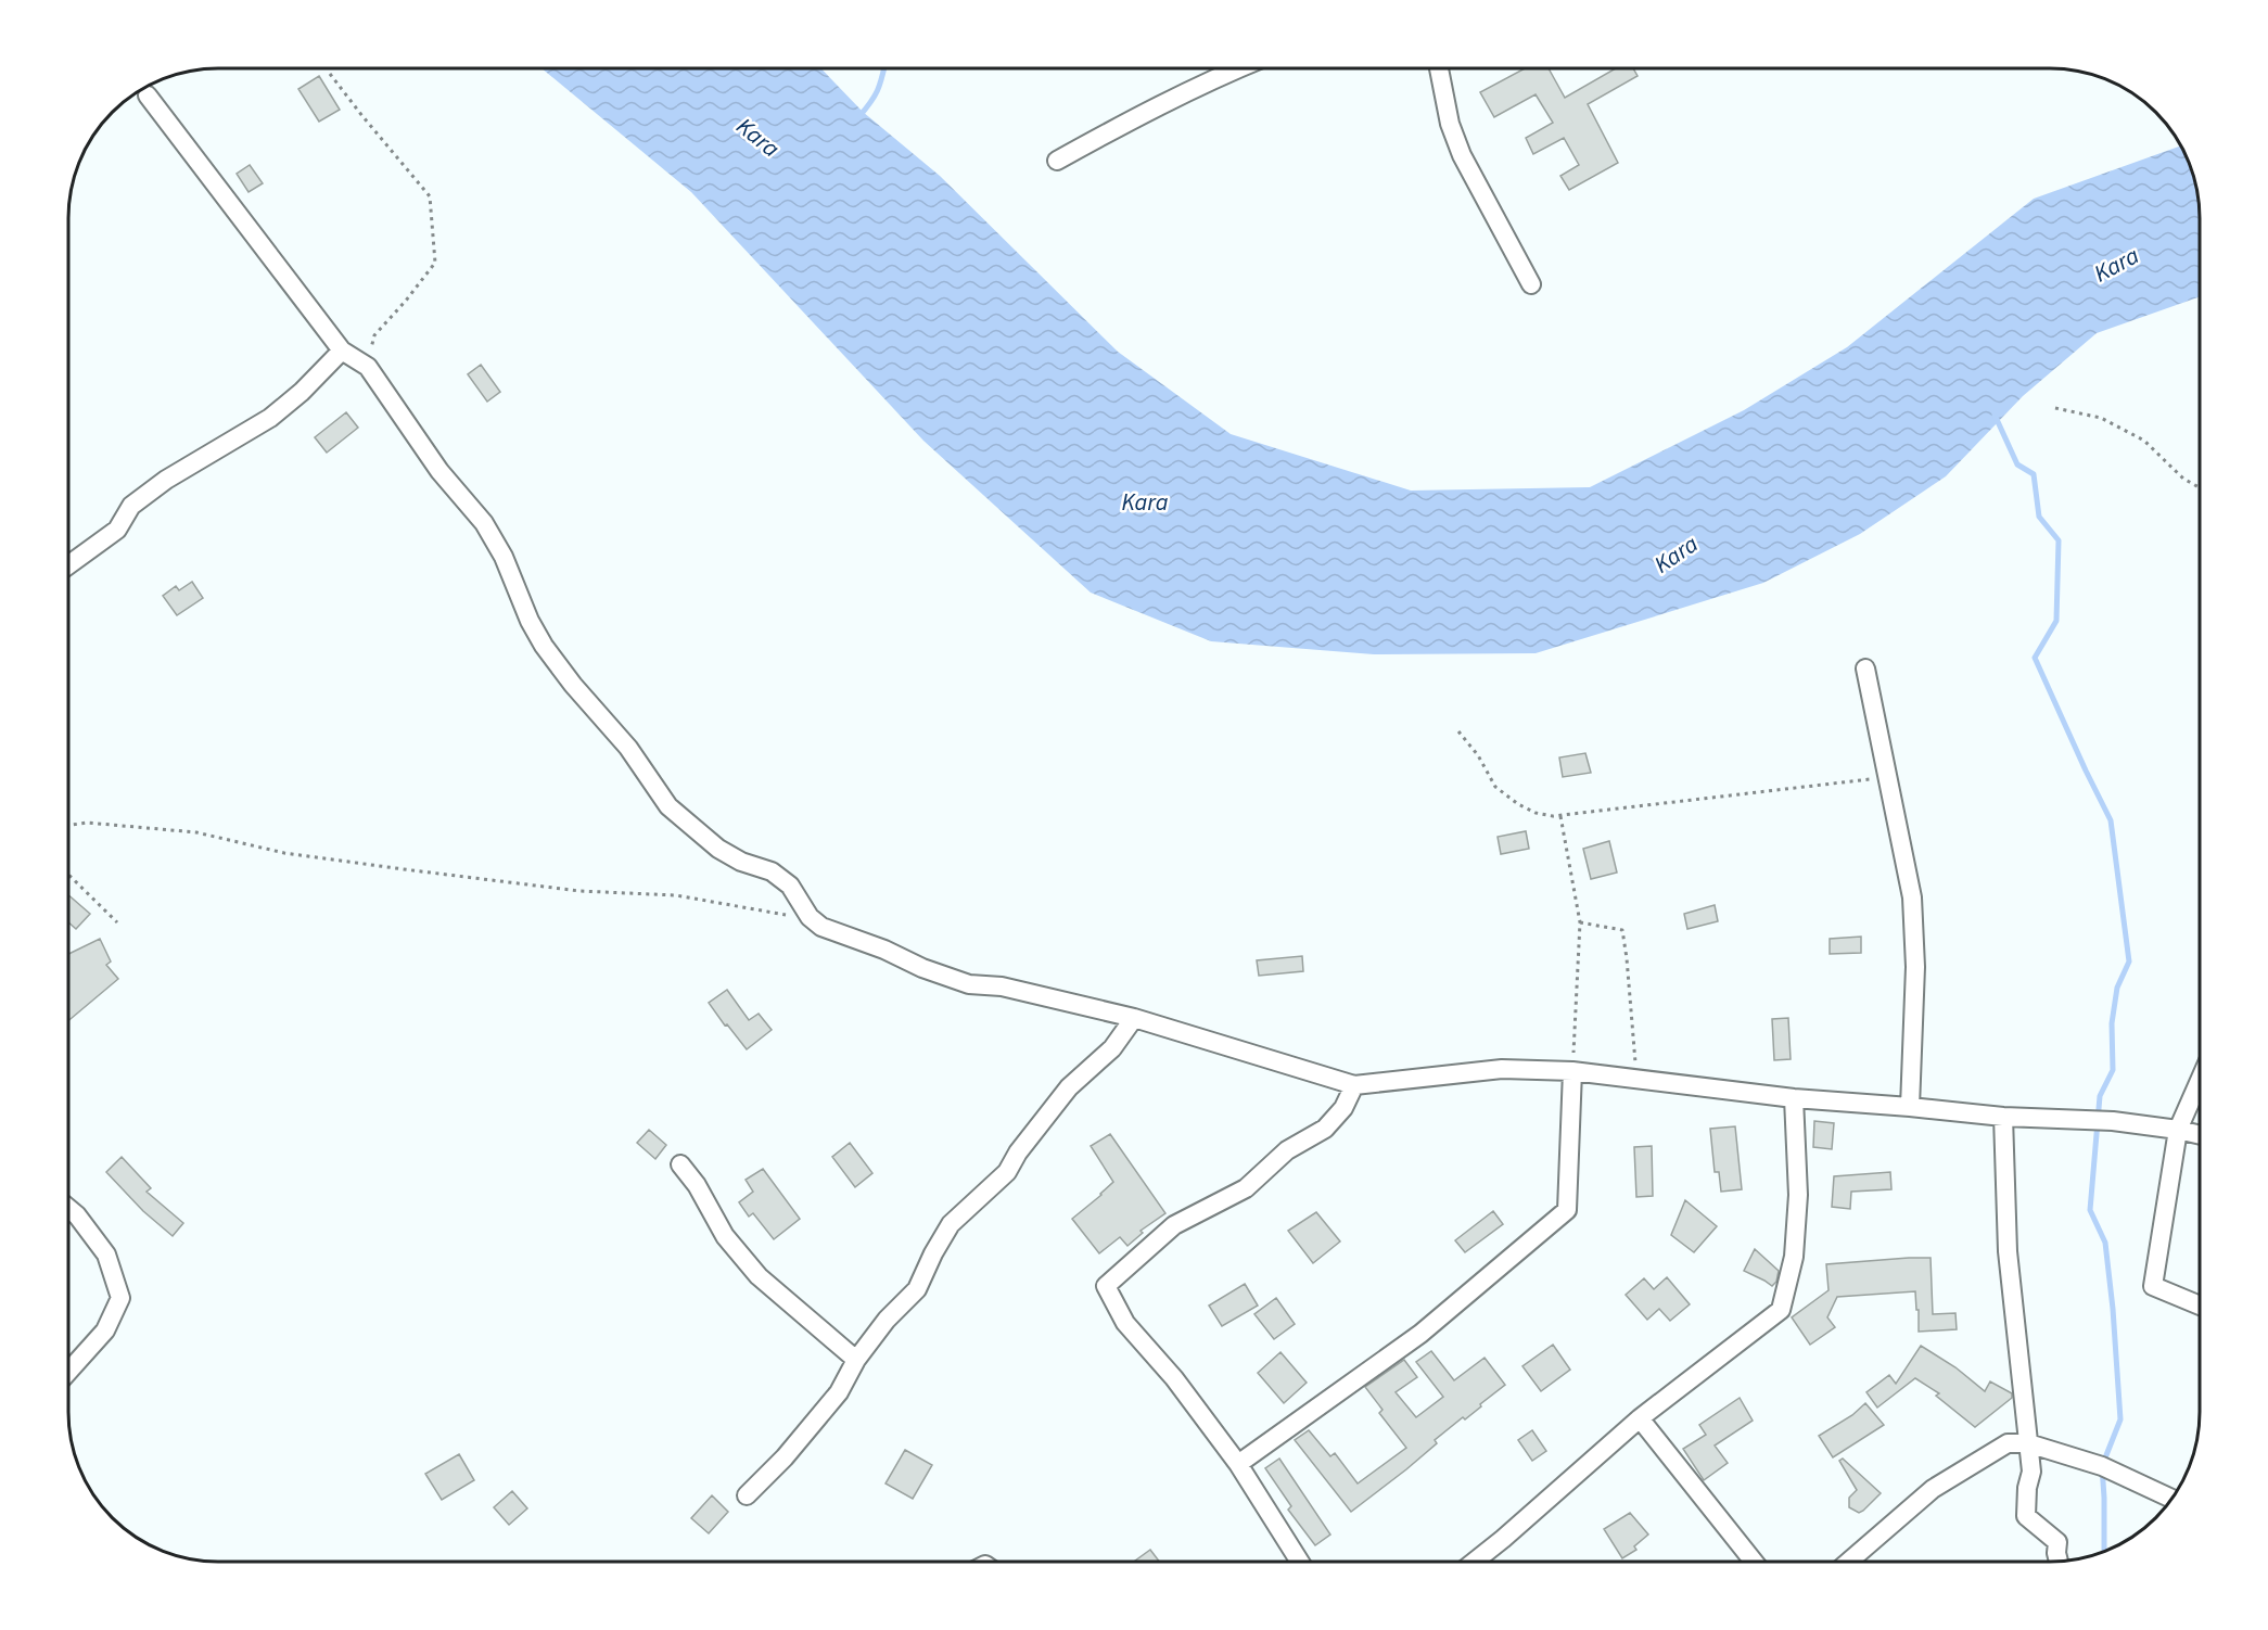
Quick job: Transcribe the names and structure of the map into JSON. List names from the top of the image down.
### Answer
{
  "water": ["Kara"]
}
